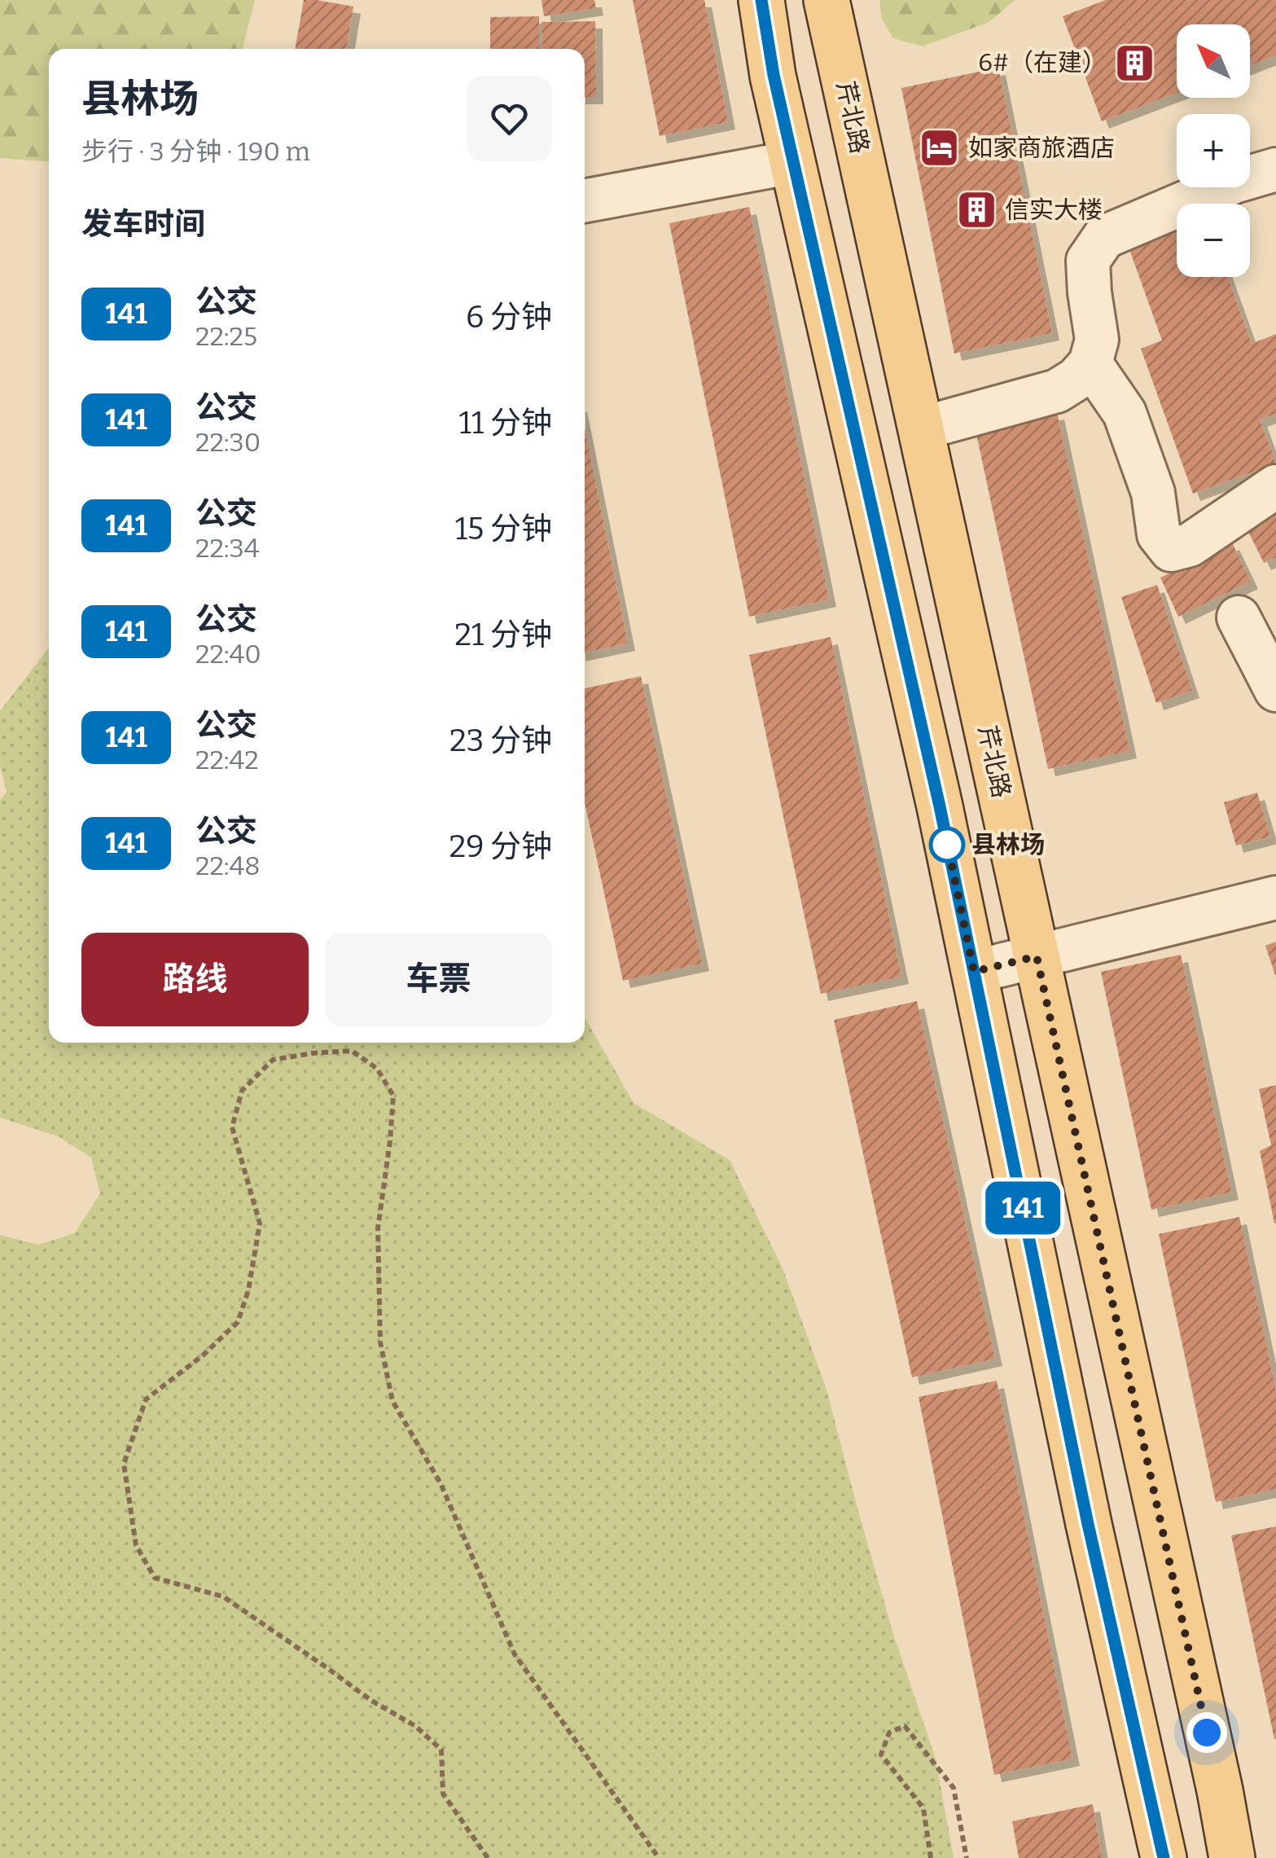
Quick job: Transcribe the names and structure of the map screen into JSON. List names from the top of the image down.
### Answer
{
  "streets": {
    "main road": ["芹北路"]
  },
  "places": {
    "building": ["6#（在建）", "信实大楼"],
    "hotel": ["如家商旅酒店"],
    "other": ["县林场"]
  },
  "lines": ["bus line 141"],
  "north": "top left",
  "page": {
    "on_map": "141",
    "map_buttons": ["+", "−"],
    "heading": [
      ["县林场", "步行 · 3 分钟 · 190 m"],
      "发车时间"
    ],
    "list": [
      {
        "mark": "141",
        "name": "公交",
        "note": "22:25",
        "value": "6 分钟"
      },
      {
        "mark": "141",
        "name": "公交",
        "note": "22:30",
        "value": "11 分钟"
      },
      {
        "mark": "141",
        "name": "公交",
        "note": "22:34",
        "value": "15 分钟"
      },
      {
        "mark": "141",
        "name": "公交",
        "note": "22:40",
        "value": "21 分钟"
      },
      {
        "mark": "141",
        "name": "公交",
        "note": "22:42",
        "value": "23 分钟"
      },
      {
        "mark": "141",
        "name": "公交",
        "note": "22:48",
        "value": "29 分钟"
      }
    ],
    "buttons": ["路线", "车票"]
  }
}
